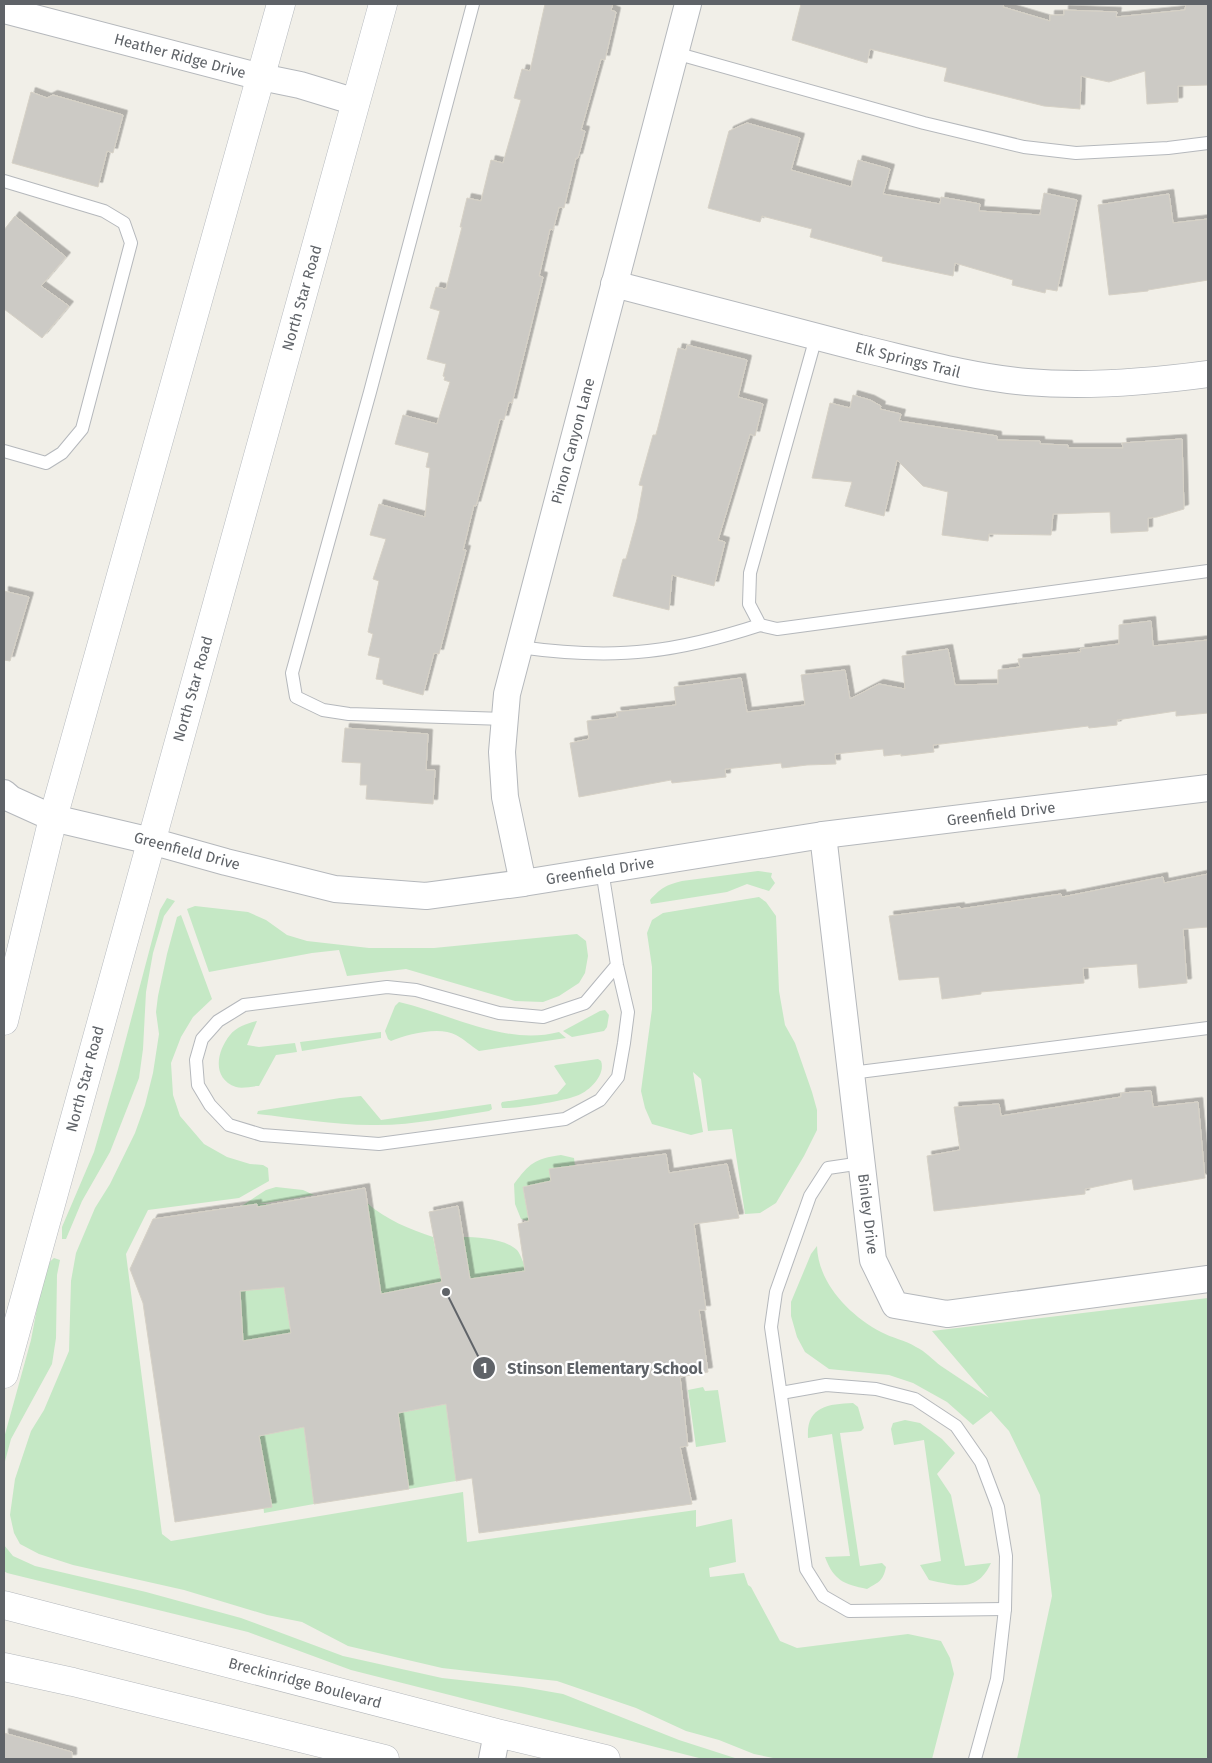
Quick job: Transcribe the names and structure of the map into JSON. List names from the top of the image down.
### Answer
{
  "streets": {
    "main road": ["North Star Road", "Breckinridge Boulevard"],
    "street": [
      "Heather Ridge Drive",
      "Elk Springs Trail",
      "Pinon Canyon Lane",
      "Greenfield Drive",
      "Binley Drive"
    ]
  },
  "crossings": [
    ["Heather Ridge Drive", "North Star Road"],
    ["North Star Road", "Greenfield Drive"],
    ["Elk Springs Trail", "Pinon Canyon Lane"],
    ["Pinon Canyon Lane", "Greenfield Drive"],
    ["Greenfield Drive", "Binley Drive"]
  ],
  "places": ["Stinson Elementary School"]
}
